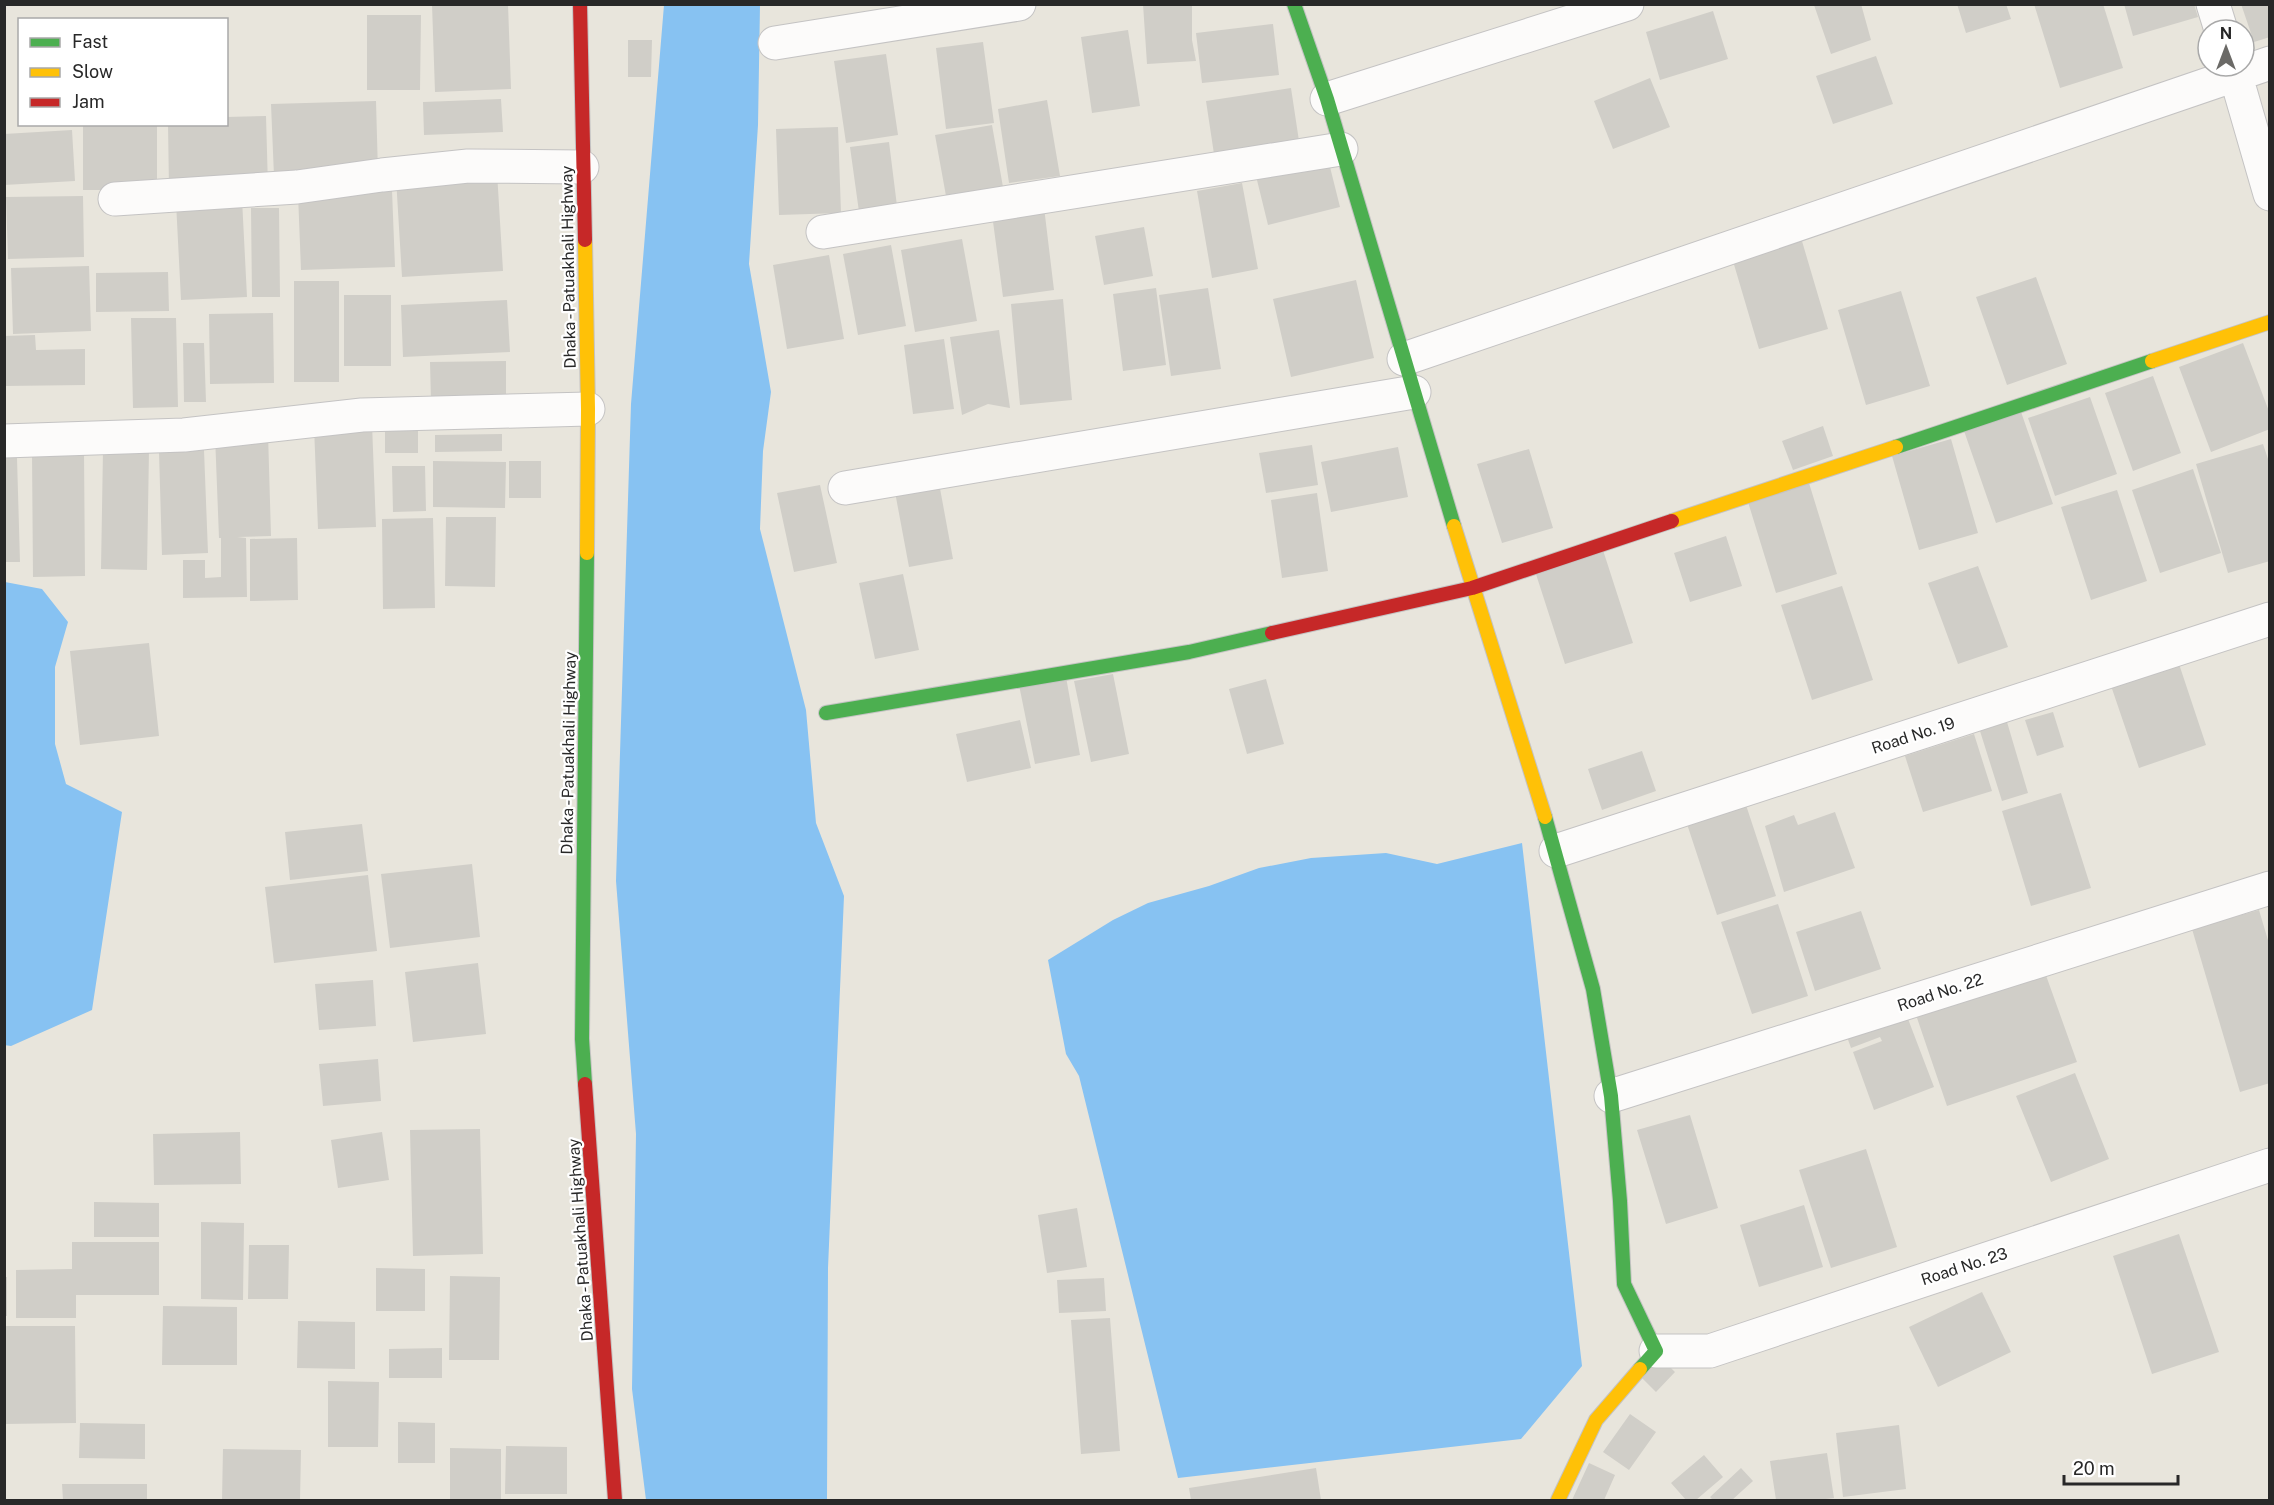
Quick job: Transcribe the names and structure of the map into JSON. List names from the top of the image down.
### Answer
{
  "streets": {
    "main road": ["Dhaka - Patuakhali Highway"],
    "street": ["Road No. 19", "Road No. 22", "Road No. 23"]
  },
  "legend": ["Fast", "Slow", "Jam"],
  "scale_bar": "20 m",
  "north": "top"
}
